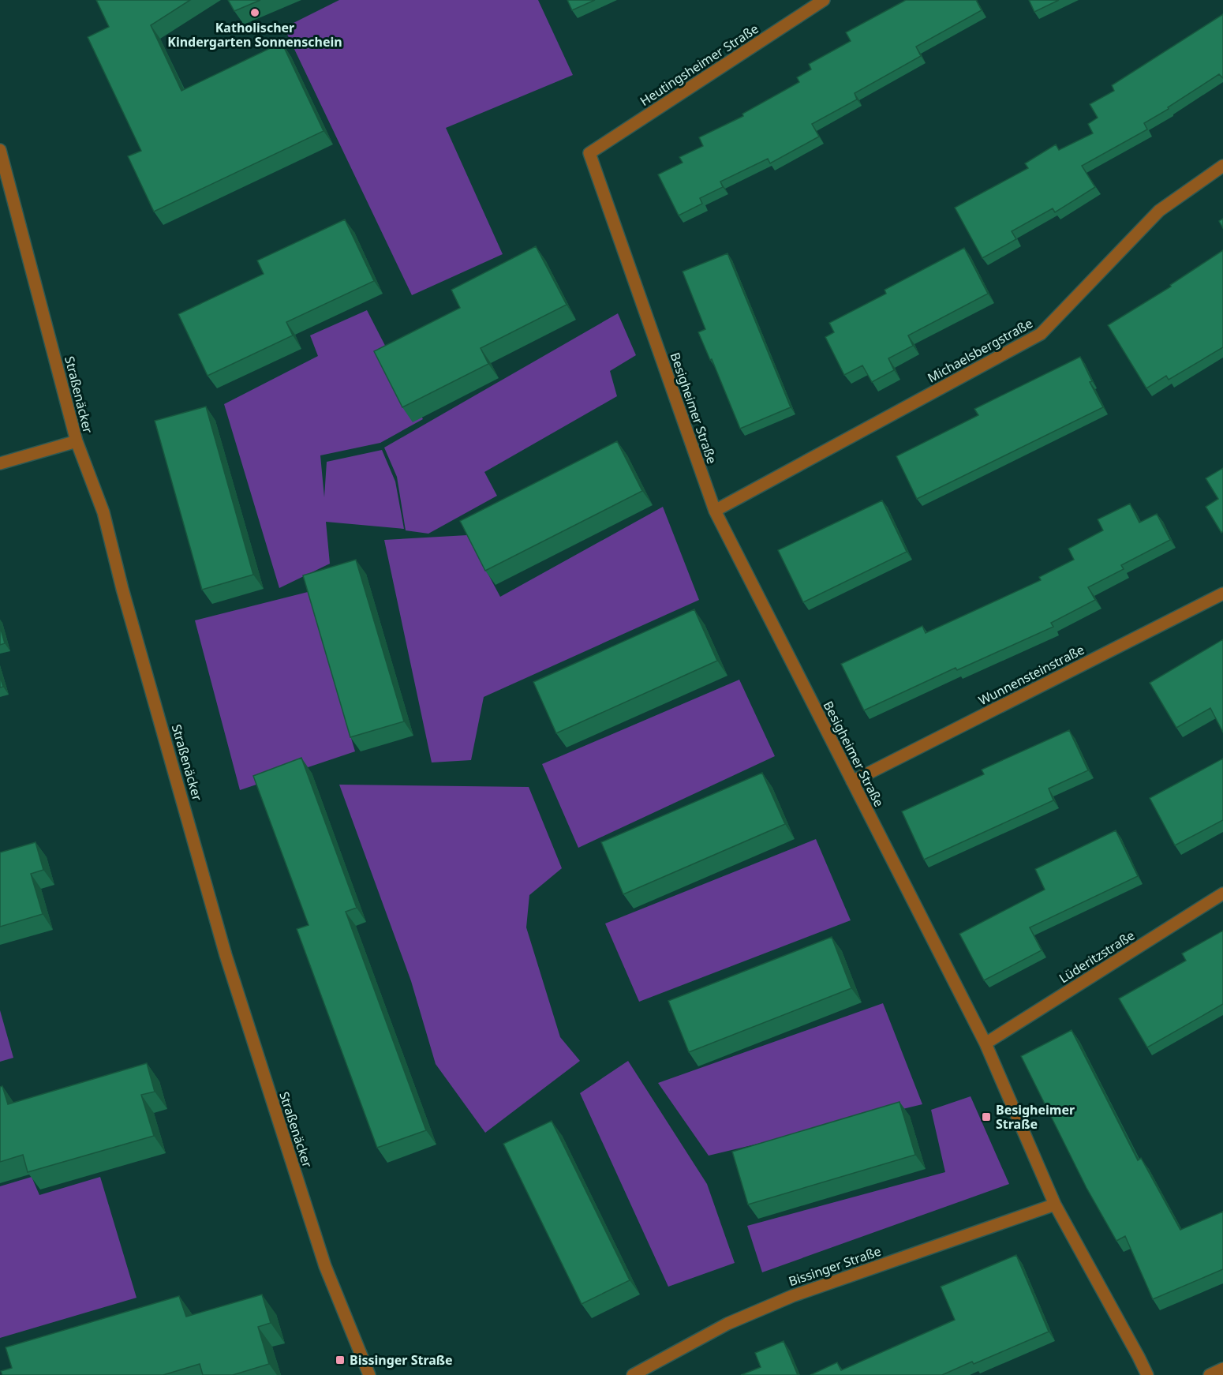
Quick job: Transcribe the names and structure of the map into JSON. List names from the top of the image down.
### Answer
{
  "streets": {
    "street": [
      "Heutingsheimer Straße",
      "Michaelsbergstraße",
      "Straßenäcker",
      "Besigheimer Straße",
      "Wunnensteinstraße",
      "Lüderitzstraße",
      "Bissinger Straße"
    ]
  },
  "crossings": [
    ["Heutingsheimer Straße", "Besigheimer Straße"],
    ["Michaelsbergstraße", "Besigheimer Straße"],
    ["Besigheimer Straße", "Wunnensteinstraße"],
    ["Besigheimer Straße", "Lüderitzstraße"],
    ["Besigheimer Straße", "Bissinger Straße"]
  ],
  "places": {
    "other": ["Katholischer Kindergarten Sonnenschein"],
    "transit": ["Besigheimer Straße", "Bissinger Straße"]
  }
}
